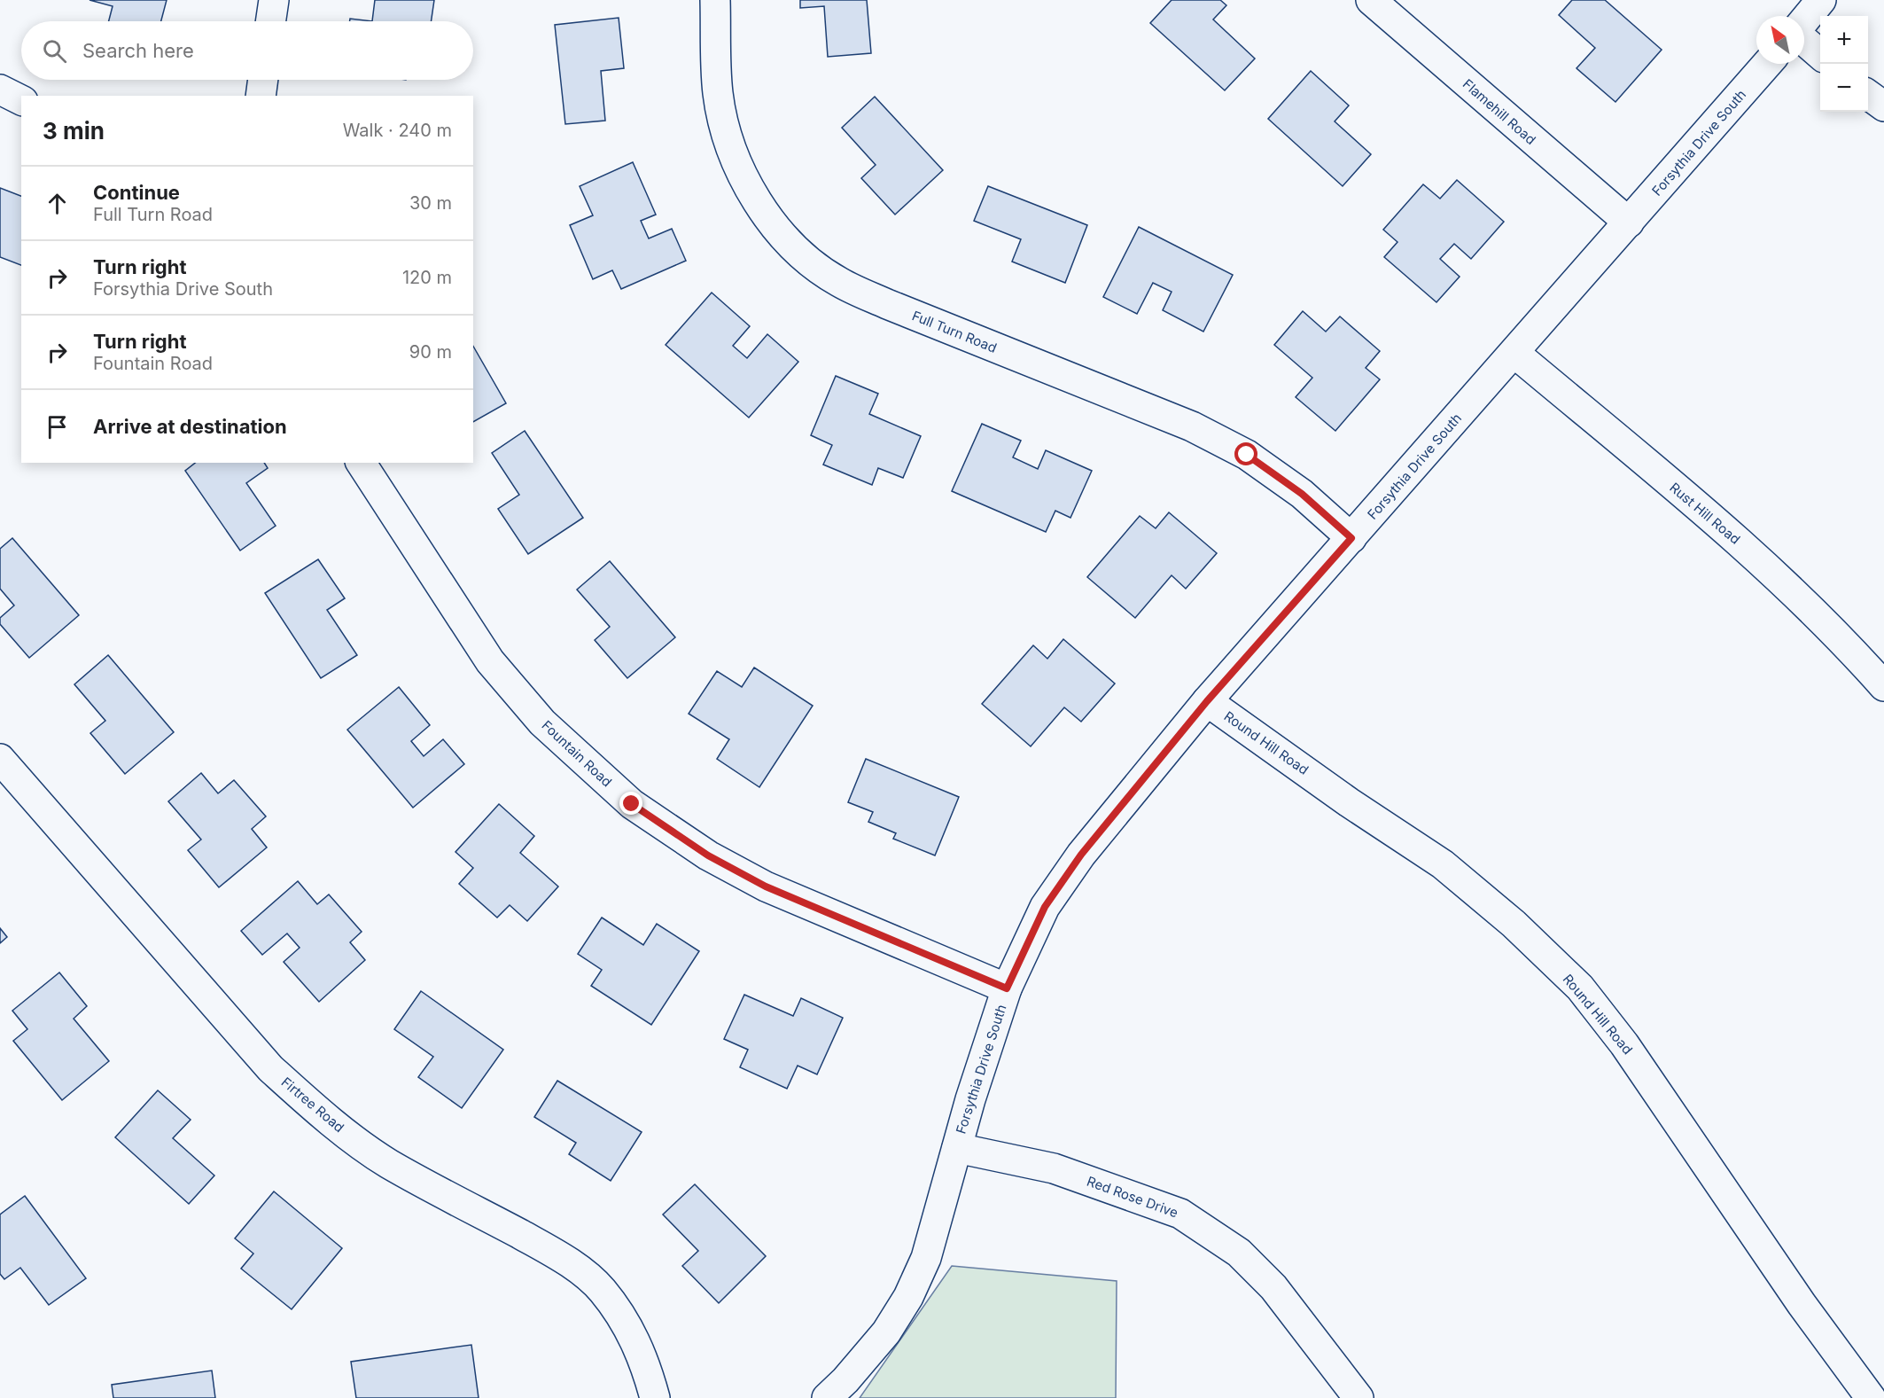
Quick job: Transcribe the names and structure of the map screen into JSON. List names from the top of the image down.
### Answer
{
  "streets": {
    "street": [
      "Flamehill Road",
      "Forsythia Drive South",
      "Full Turn Road",
      "Rust Hill Road",
      "Round Hill Road",
      "Fountain Road",
      "Firtree Road",
      "Red Rose Drive"
    ]
  },
  "crossings": [
    ["Flamehill Road", "Forsythia Drive South"],
    ["Forsythia Drive South", "Full Turn Road"],
    ["Forsythia Drive South", "Rust Hill Road"],
    ["Forsythia Drive South", "Round Hill Road"],
    ["Forsythia Drive South", "Fountain Road"],
    ["Forsythia Drive South", "Red Rose Drive"]
  ],
  "north": "top left",
  "page": {
    "map_buttons": ["+", "−"],
    "search": "Search here",
    "heading": ["3 min", "Walk · 240 m"],
    "list": [
      ["Continue", "Full Turn Road", "30 m"],
      ["Turn right", "Forsythia Drive South", "120 m"],
      ["Turn right", "Fountain Road", "90 m"],
      "Arrive at destination"
    ]
  }
}
